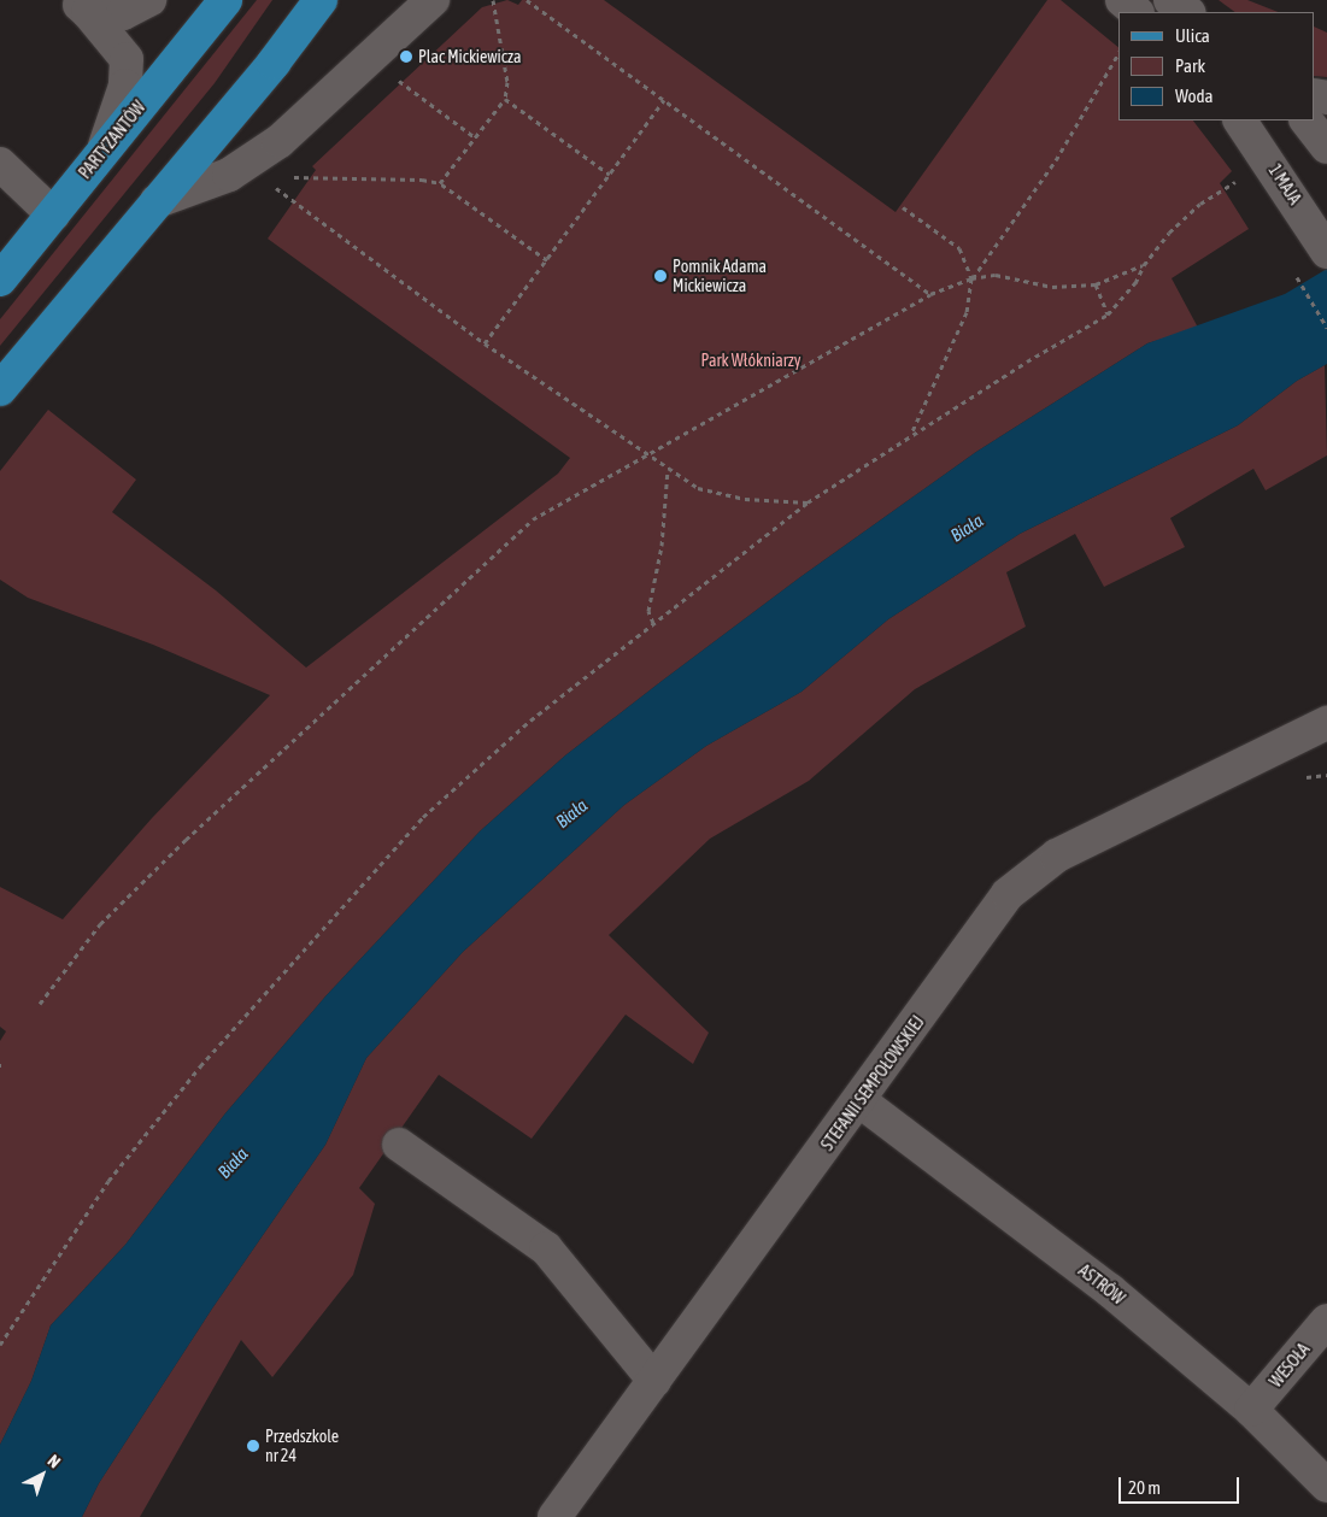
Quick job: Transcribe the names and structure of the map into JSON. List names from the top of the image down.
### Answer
{
  "streets": {
    "main road": ["PARTYZANTÓW"],
    "street": [
      "1 MAJA",
      "STEFANII SEMPOŁOWSKIEJ",
      "ASTRÓW",
      "WESOŁA"
    ]
  },
  "crossings": [
    ["STEFANII SEMPOŁOWSKIEJ", "ASTRÓW"],
    ["ASTRÓW", "WESOŁA"]
  ],
  "water": ["Biała"],
  "parks": ["Park Włókniarzy"],
  "places": ["Plac Mickiewicza", "Pomnik Adama Mickiewicza", "Przedszkole nr 24"],
  "legend": ["Ulica", "Park", "Woda"],
  "scale_bar": "20 m",
  "north": "top right"
}
